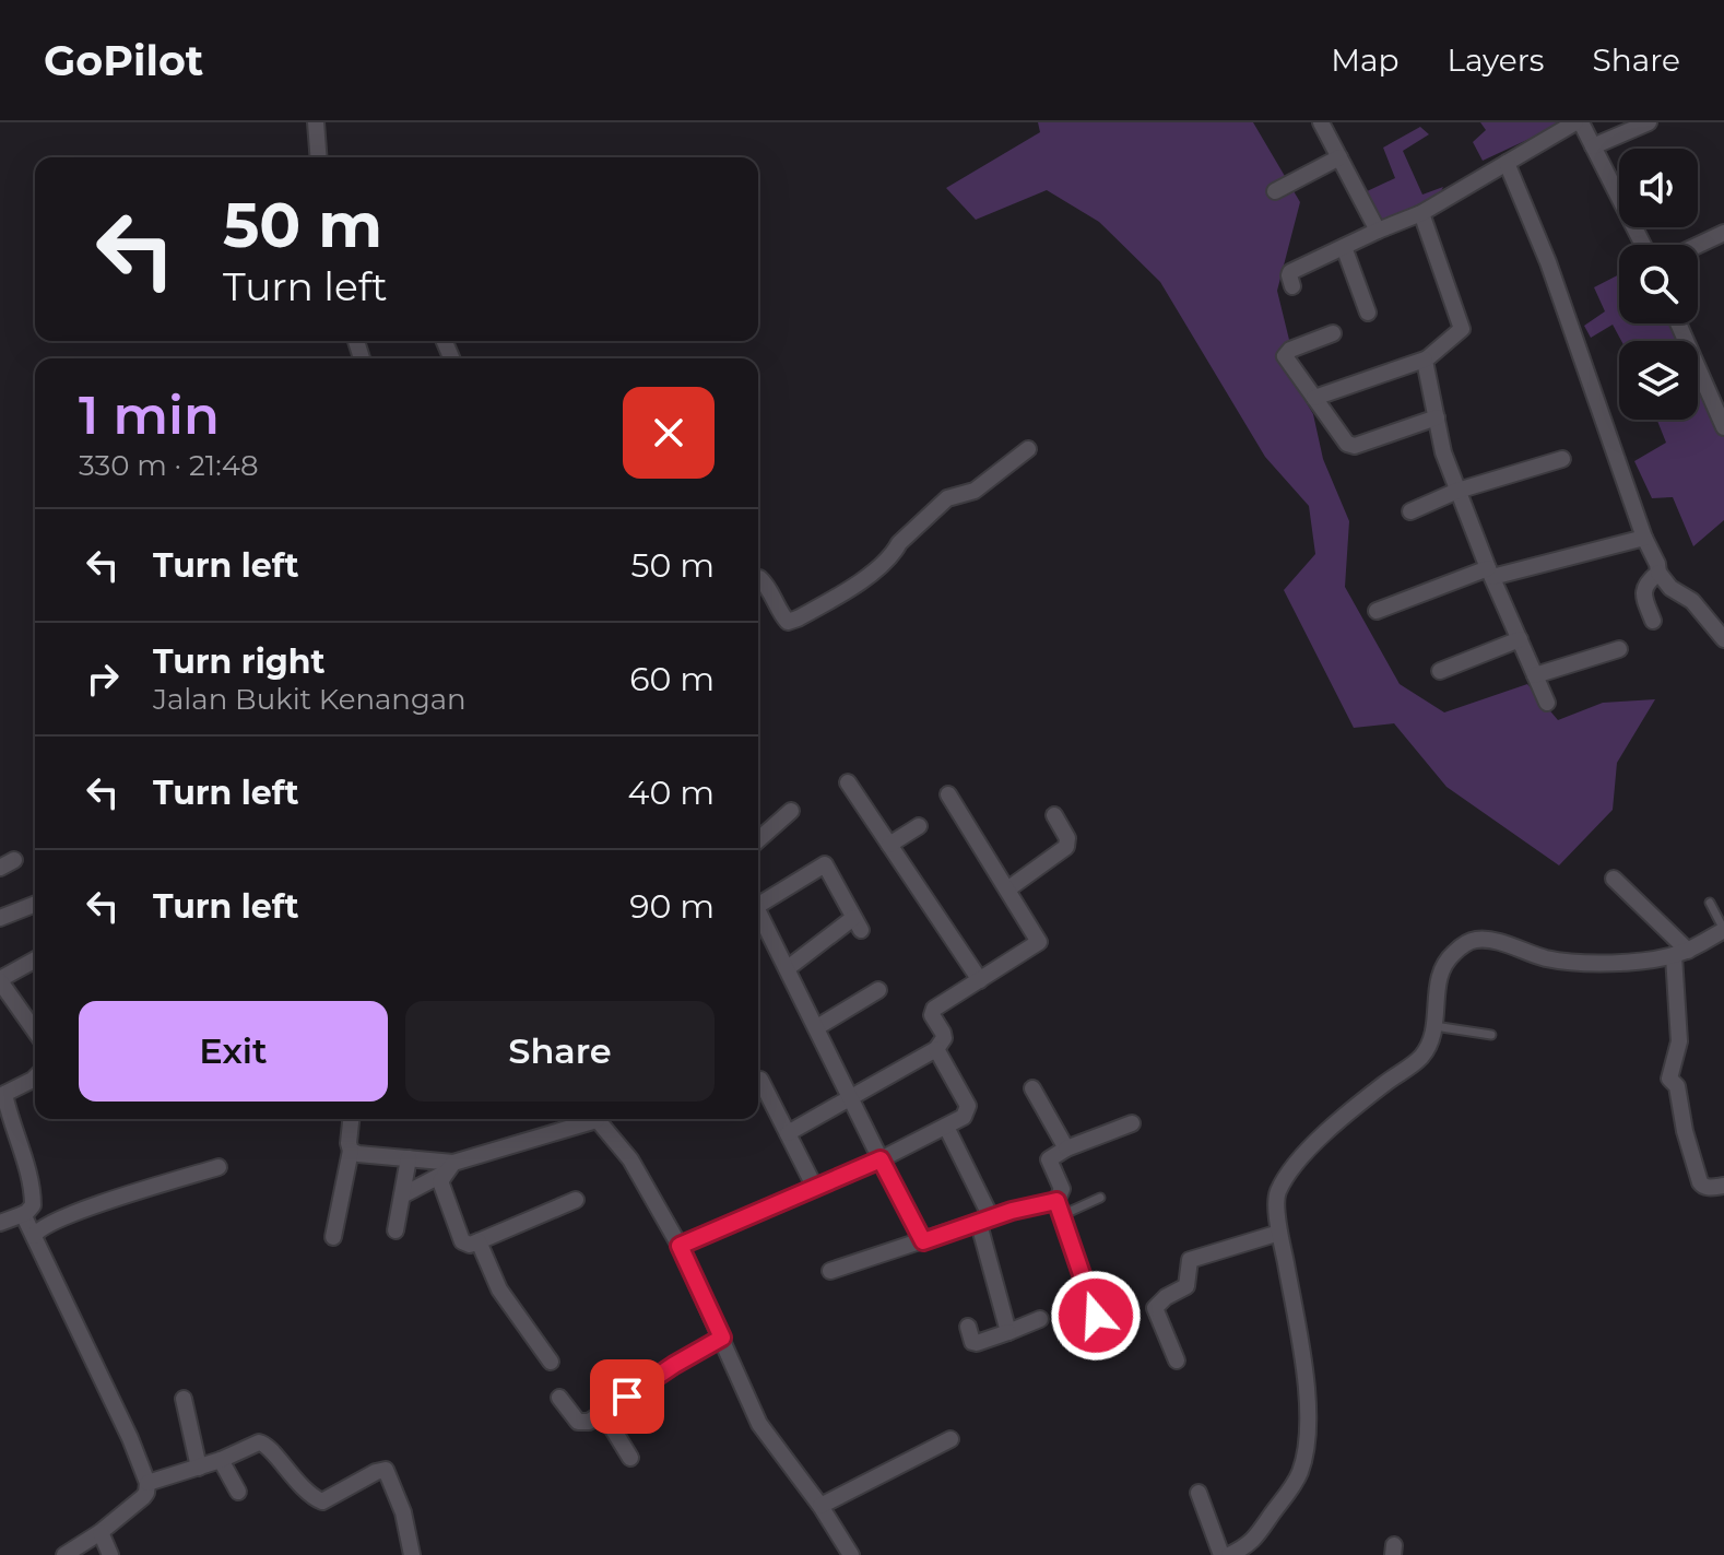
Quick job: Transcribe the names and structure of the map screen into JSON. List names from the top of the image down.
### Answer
{
  "page": {
    "header": "GoPilot",
    "nav": ["Map", "Layers", "Share"],
    "turn": ["50 m", "Turn left"],
    "heading": ["1 min", "330 m · 21:48"],
    "list": [
      {
        "name": "Turn left",
        "value": "50 m"
      },
      {
        "name": "Turn right",
        "note": "Jalan Bukit Kenangan",
        "value": "60 m"
      },
      {
        "name": "Turn left",
        "value": "40 m"
      },
      {
        "name": "Turn left",
        "value": "90 m"
      }
    ],
    "buttons": ["Exit", "Share"]
  }
}
